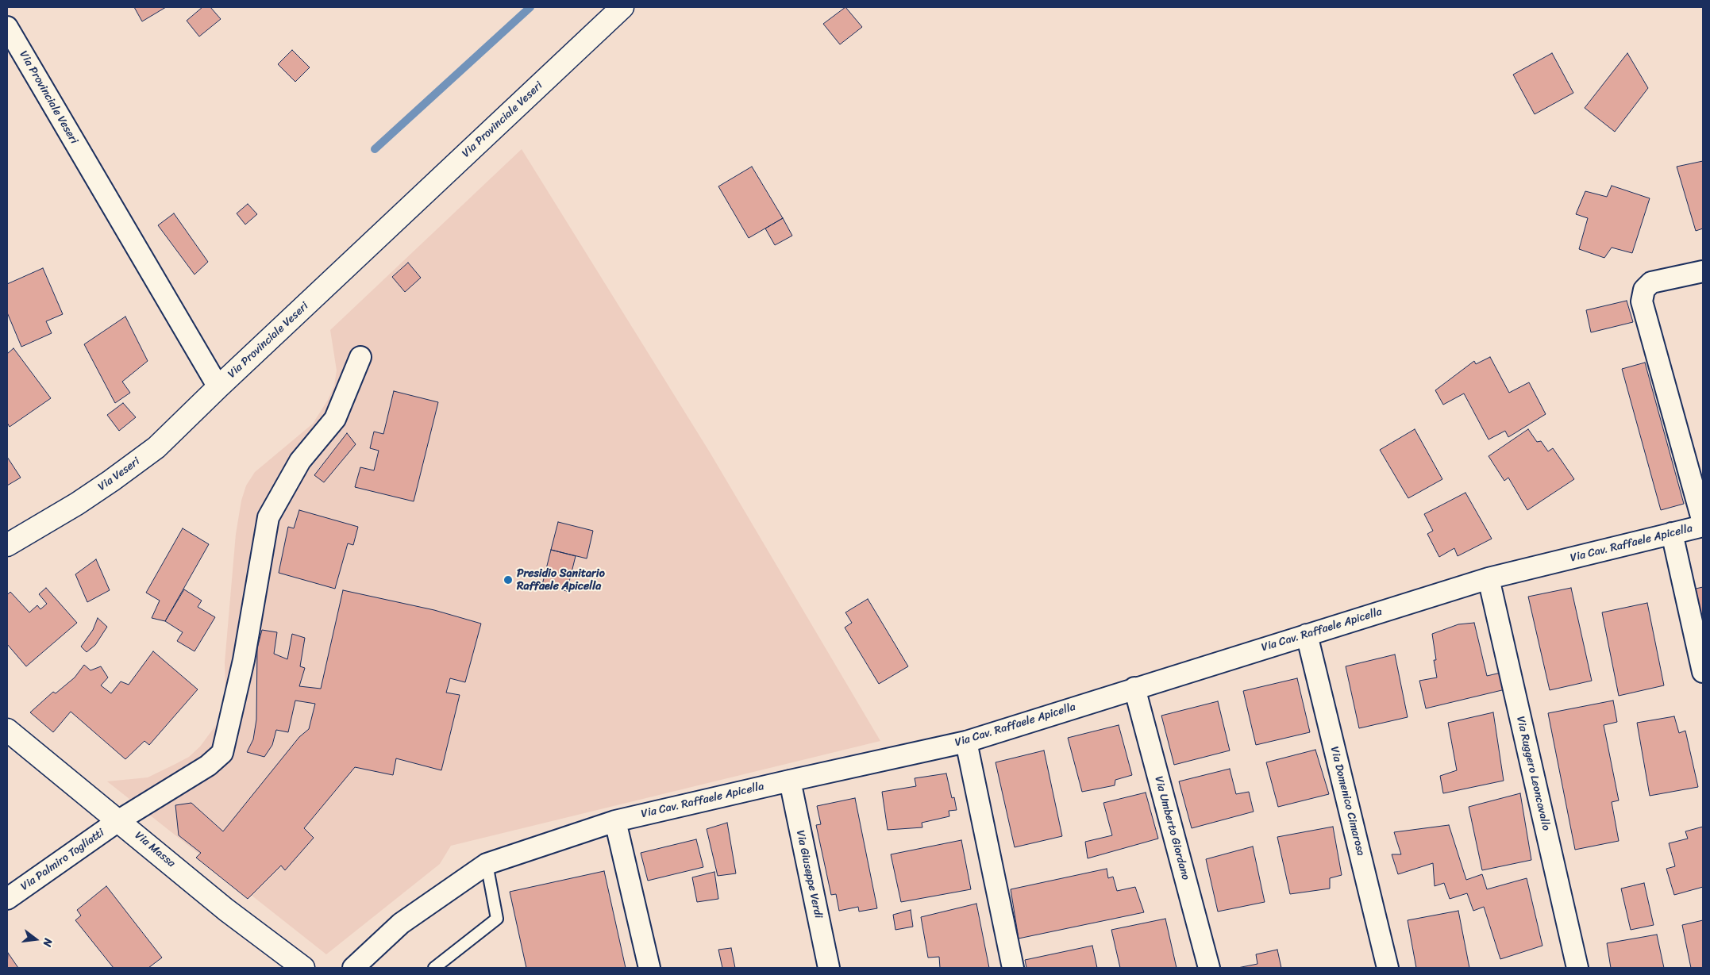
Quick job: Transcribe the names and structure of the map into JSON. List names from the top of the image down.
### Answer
{
  "streets": {
    "street": [
      "Via Provinciale Veseri",
      "Via Veseri",
      "Via Cav. Raffaele Apicella",
      "Via Ruggero Leoncavallo",
      "Via Domenico Cimarosa",
      "Via Umberto Giordano",
      "Via Massa",
      "Via Palmiro Togliatti",
      "Via Giuseppe Verdi"
    ]
  },
  "crossings": [
    ["Via Provinciale Veseri", "Via Veseri"],
    ["Via Cav. Raffaele Apicella", "Via Ruggero Leoncavallo"],
    ["Via Cav. Raffaele Apicella", "Via Domenico Cimarosa"],
    ["Via Cav. Raffaele Apicella", "Via Umberto Giordano"],
    ["Via Cav. Raffaele Apicella", "Via Giuseppe Verdi"],
    ["Via Massa", "Via Palmiro Togliatti"]
  ],
  "places": ["Presidio Sanitario Raffaele Apicella"],
  "north": "right"
}
